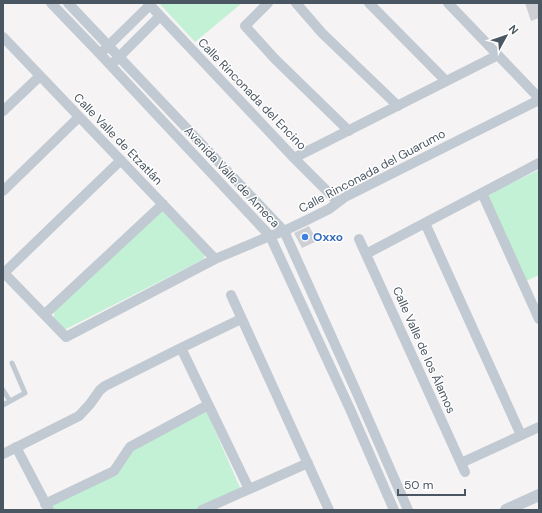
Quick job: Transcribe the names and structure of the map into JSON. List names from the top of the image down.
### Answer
{
  "streets": {
    "street": [
      "Calle Rinconada del Encino",
      "Calle Valle de Etzatlán",
      "Calle Rinconada del Guarumo",
      "Avenida Valle de Ameca",
      "Calle Valle de los Álamos"
    ]
  },
  "crossings": [
    ["Calle Rinconada del Encino", "Calle Rinconada del Guarumo"],
    ["Calle Valle de Etzatlán", "Calle Rinconada del Guarumo"],
    ["Calle Rinconada del Guarumo", "Avenida Valle de Ameca"]
  ],
  "places": ["Oxxo"],
  "scale_bar": "50 m",
  "north": "top right"
}
